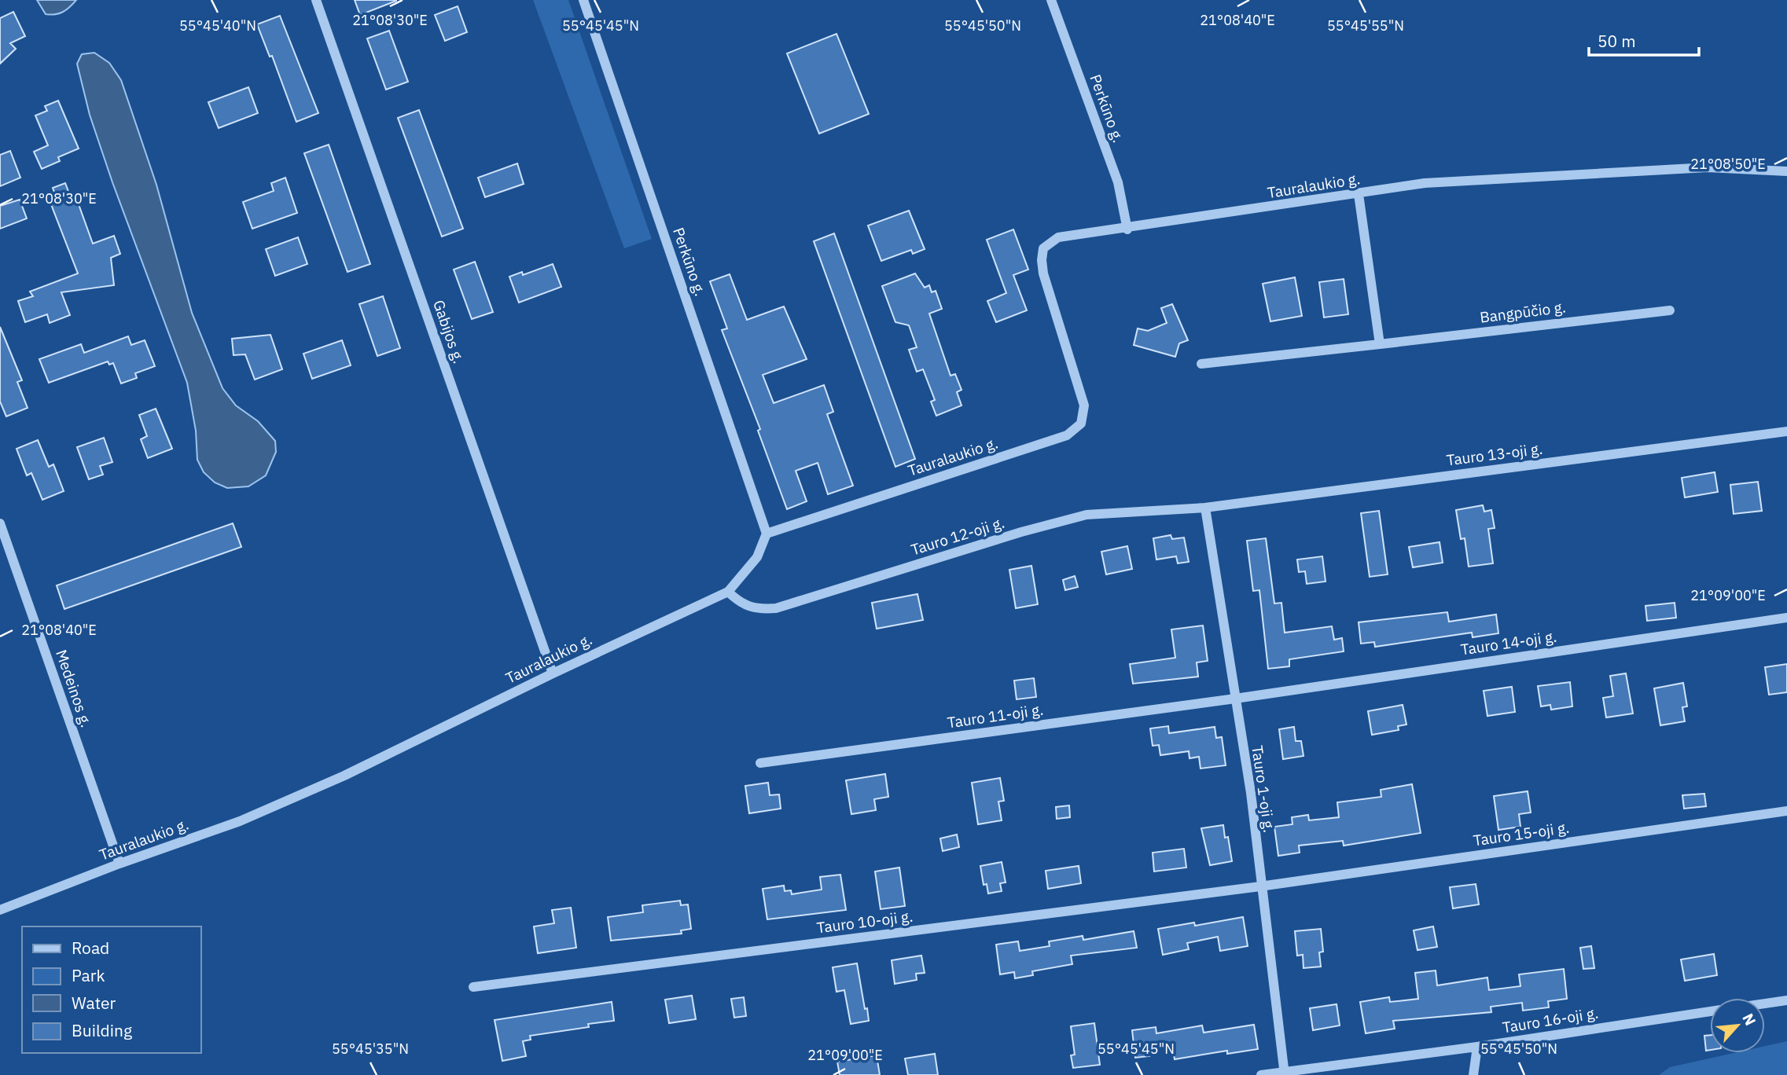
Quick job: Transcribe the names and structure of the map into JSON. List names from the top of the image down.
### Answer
{
  "streets": {
    "street": [
      "Perkūno g.",
      "Tauralaukio g.",
      "Bangpūčio g.",
      "Gabijos g.",
      "Tauro 13-oji g.",
      "Tauro 12-oji g.",
      "Tauro 14-oji g.",
      "Medeinos g.",
      "Tauro 11-oji g.",
      "Tauro 1-oji g.",
      "Tauro 15-oji g.",
      "Tauro 10-oji g.",
      "Tauro 16-oji g."
    ]
  },
  "crossings": [
    ["Perkūno g.", "Tauralaukio g."],
    ["Tauralaukio g.", "Gabijos g."],
    ["Tauralaukio g.", "Tauro 12-oji g."],
    ["Tauralaukio g.", "Medeinos g."],
    ["Tauro 13-oji g.", "Tauro 12-oji g."],
    ["Tauro 13-oji g.", "Tauro 1-oji g."],
    ["Tauro 12-oji g.", "Tauro 1-oji g."],
    ["Tauro 14-oji g.", "Tauro 11-oji g."],
    ["Tauro 14-oji g.", "Tauro 1-oji g."],
    ["Tauro 11-oji g.", "Tauro 1-oji g."],
    ["Tauro 1-oji g.", "Tauro 15-oji g."],
    ["Tauro 1-oji g.", "Tauro 10-oji g."],
    ["Tauro 1-oji g.", "Tauro 16-oji g."],
    ["Tauro 15-oji g.", "Tauro 10-oji g."]
  ],
  "legend": [
    "Road",
    "Park",
    "Water",
    "Building"
  ],
  "scale_bar": "50 m",
  "north": "top right",
  "coordinates": [
    "21°08'40\"E",
    "21°08'30\"E",
    "55°45'40\"N",
    "55°45'45\"N",
    "55°45'50\"N",
    "55°45'55\"N",
    "21°08'50\"E",
    "21°09'00\"E",
    "55°45'35\"N"
  ]
}
